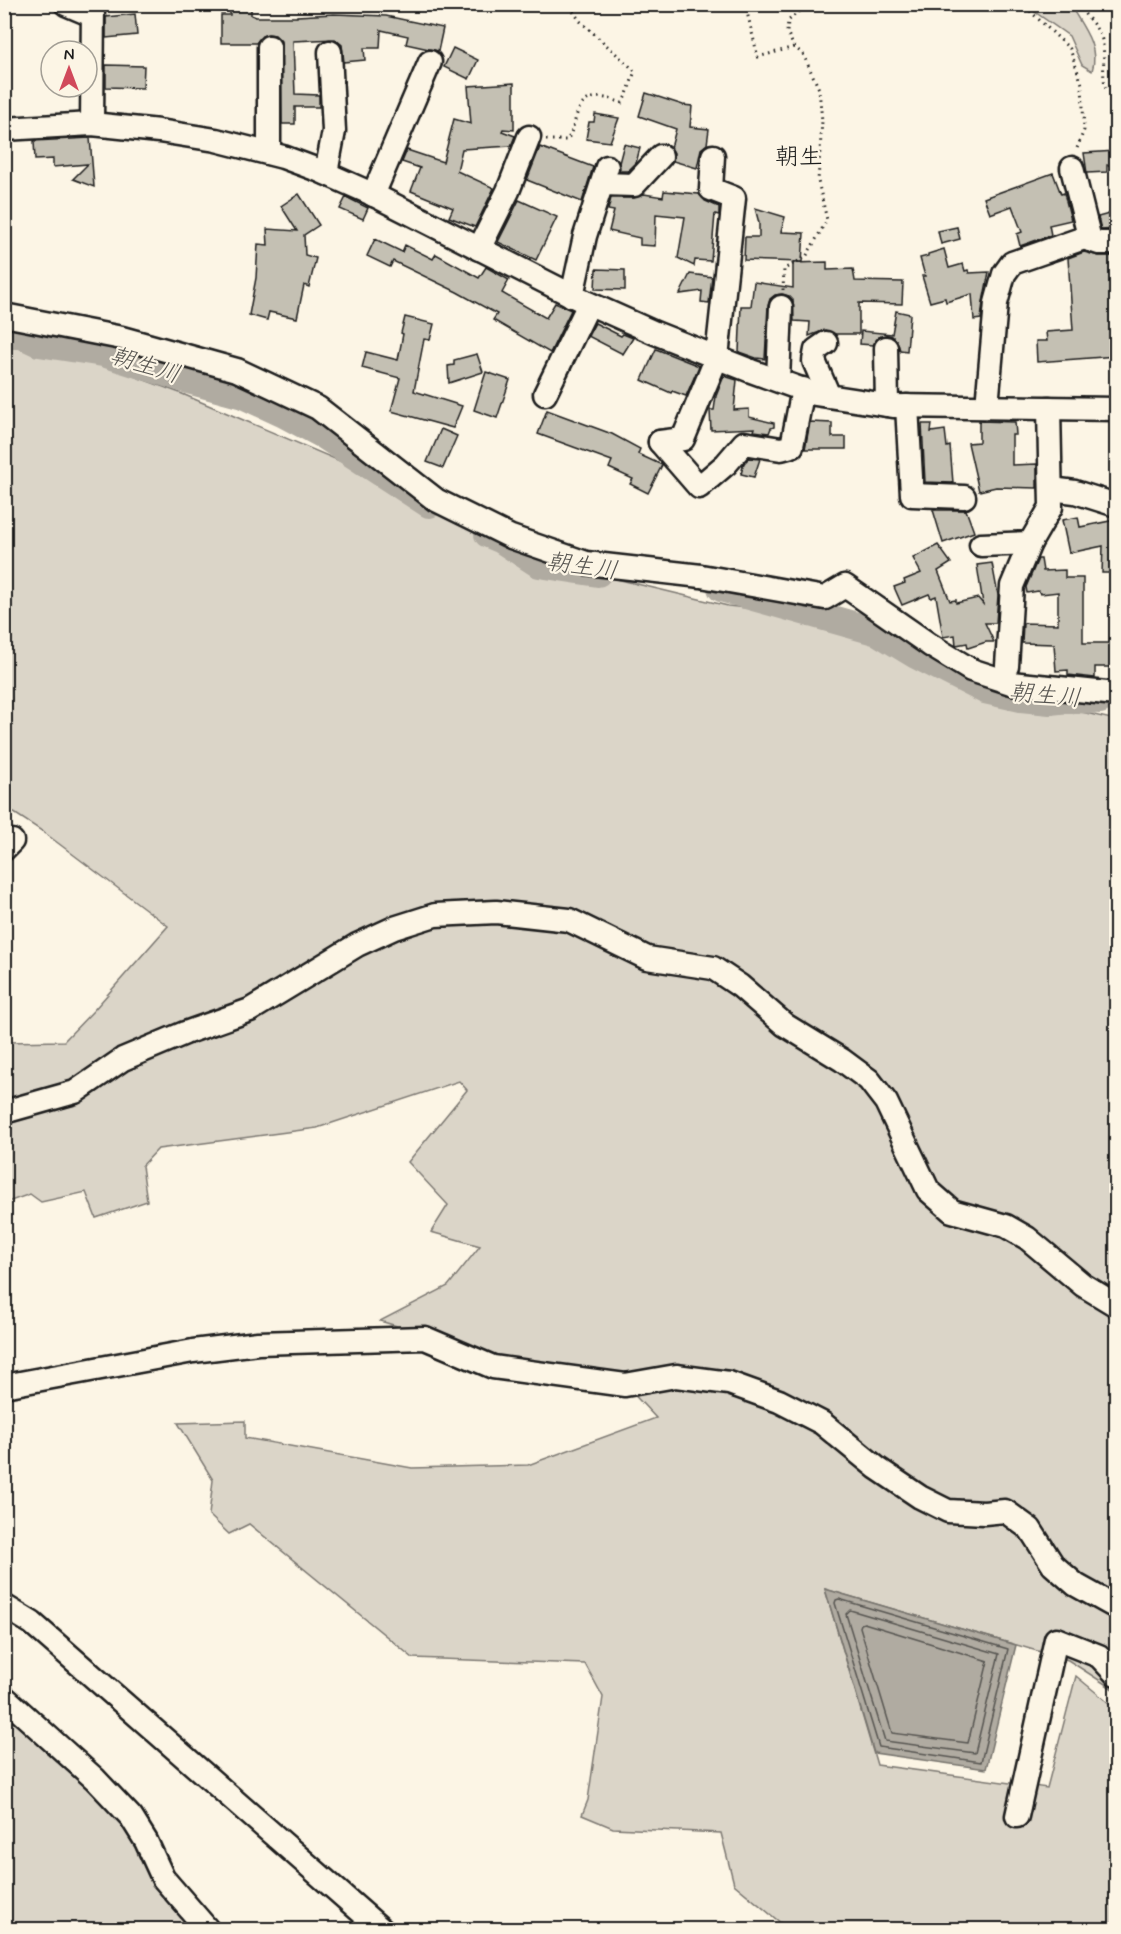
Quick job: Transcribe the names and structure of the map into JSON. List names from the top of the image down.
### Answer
{
  "districts": ["朝生"],
  "water": ["朝生川"],
  "north": "top"
}
